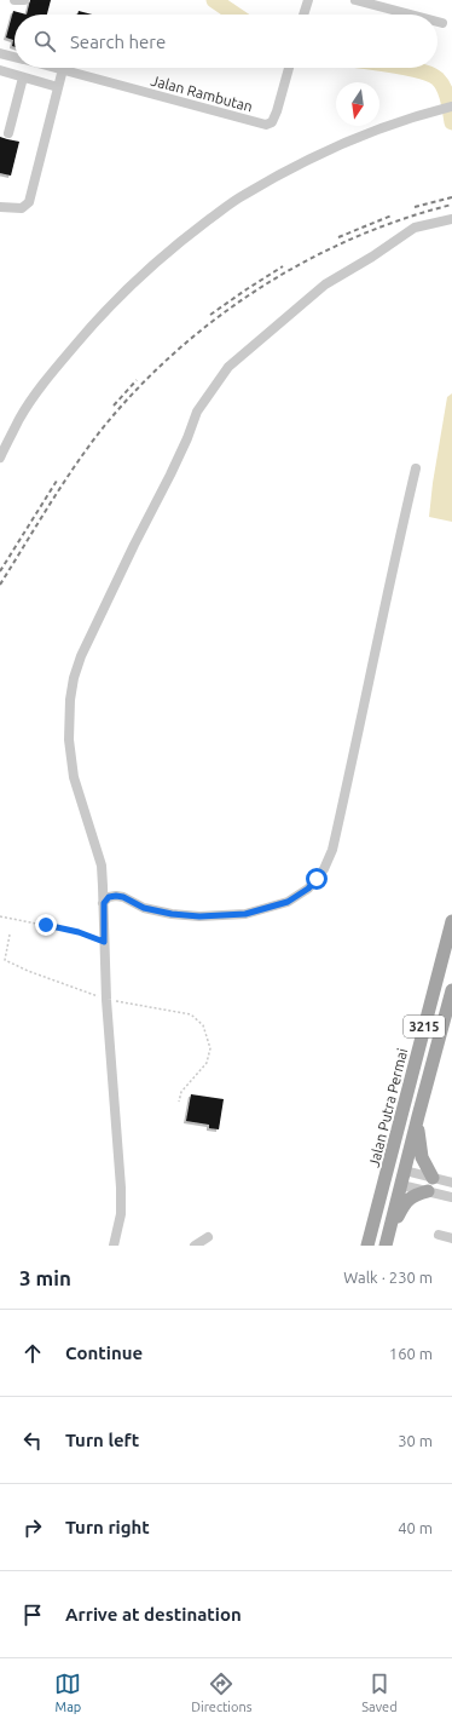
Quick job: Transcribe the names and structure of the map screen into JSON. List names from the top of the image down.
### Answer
{
  "streets": {
    "main road": ["3215", "Jalan Putra Permai"],
    "street": ["Jalan Rambutan"]
  },
  "north": "bottom",
  "page": {
    "search": "Search here",
    "heading": ["3 min", "Walk · 230 m"],
    "list": [
      ["Continue", "160 m"],
      ["Turn left", "30 m"],
      ["Turn right", "40 m"],
      "Arrive at destination"
    ],
    "nav": ["Map", "Directions", "Saved"]
  }
}
